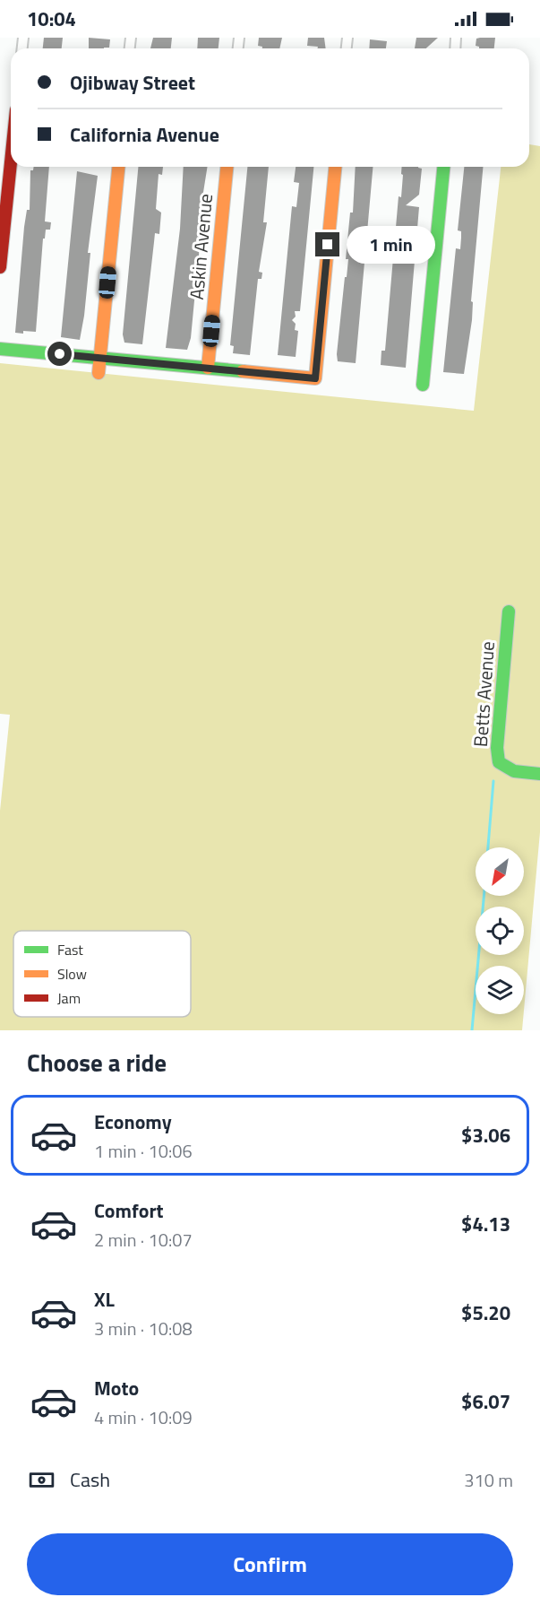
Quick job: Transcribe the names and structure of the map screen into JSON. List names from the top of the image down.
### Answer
{
  "streets": {
    "street": ["Askin Avenue", "Betts Avenue"]
  },
  "legend": ["Fast", "Slow", "Jam"],
  "north": "bottom left",
  "page": {
    "status": "10:04",
    "banner": ["Ojibway Street", "California Avenue"],
    "bubble": "1 min",
    "heading": "Choose a ride",
    "list": [
      {
        "name": "Economy",
        "note": "1 min · 10:06",
        "value": "$3.06"
      },
      {
        "name": "Comfort",
        "note": "2 min · 10:07",
        "value": "$4.13"
      },
      {
        "name": "XL",
        "note": "3 min · 10:08",
        "value": "$5.20"
      },
      {
        "name": "Moto",
        "note": "4 min · 10:09",
        "value": "$6.07"
      }
    ],
    "pay": ["Cash", "310 m"],
    "buttons": "Confirm"
  }
}
